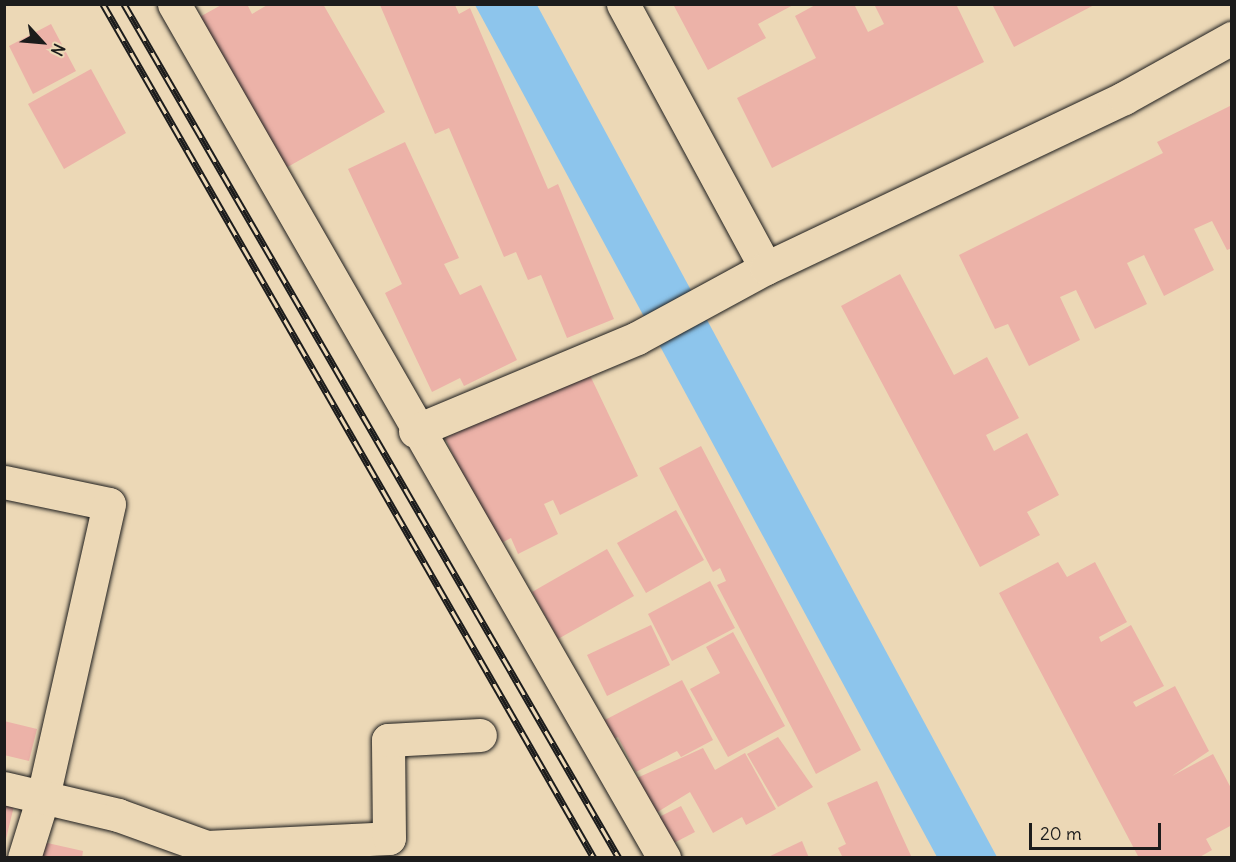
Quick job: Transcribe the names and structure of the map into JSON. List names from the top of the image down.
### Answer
{
  "scale_bar": "20 m",
  "north": "bottom right"
}
